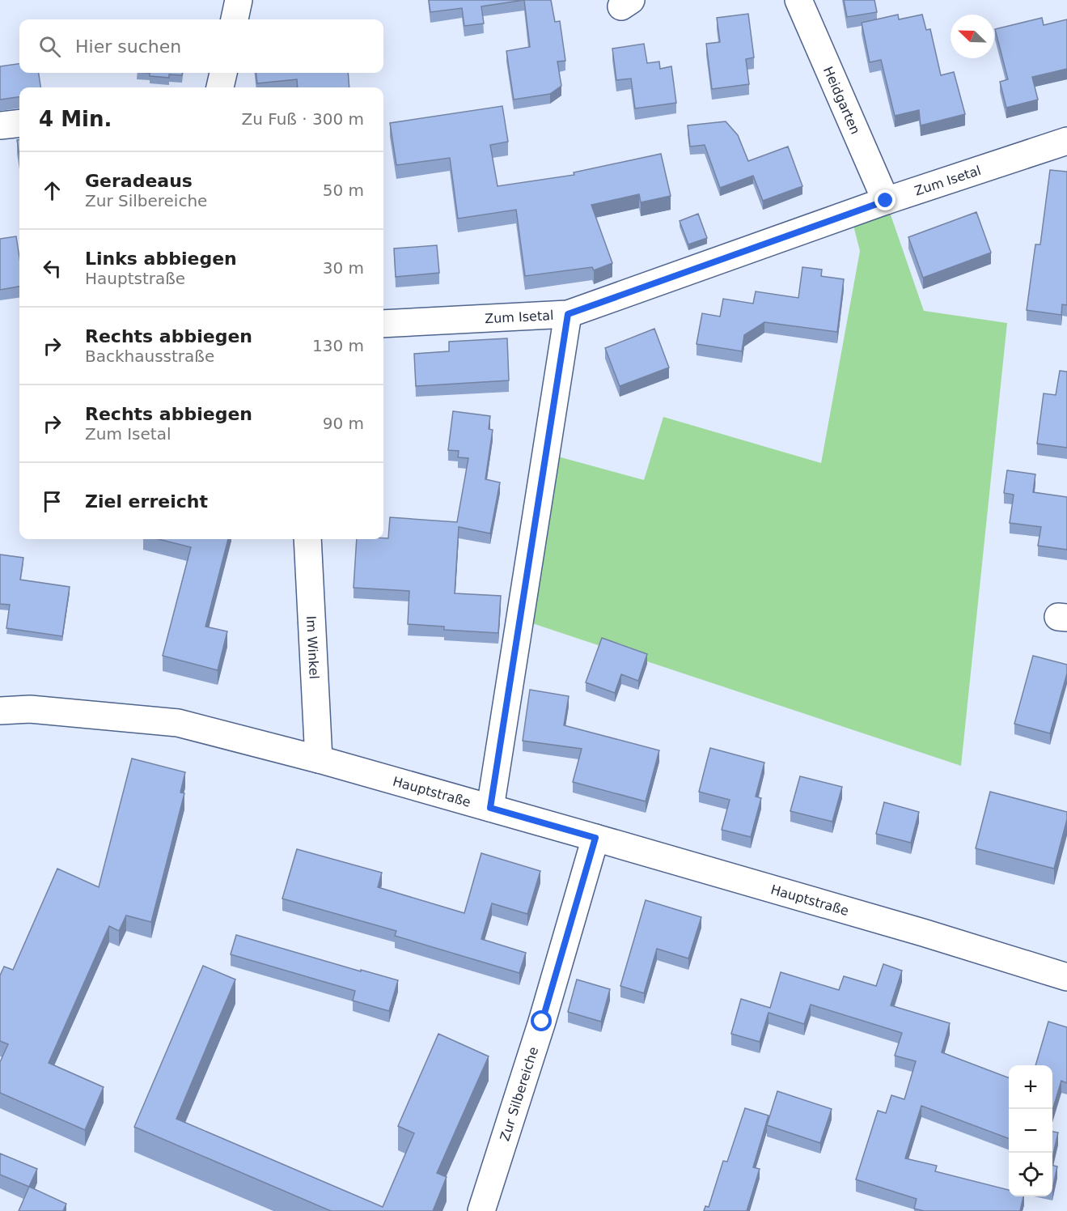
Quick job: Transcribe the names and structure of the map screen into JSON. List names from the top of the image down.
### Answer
{
  "streets": {
    "street": [
      "Heidgarten",
      "Zum Isetal",
      "Im Winkel",
      "Hauptstraße",
      "Zur Silbereiche"
    ]
  },
  "crossings": [
    ["Heidgarten", "Zum Isetal"],
    ["Im Winkel", "Hauptstraße"],
    ["Hauptstraße", "Zur Silbereiche"]
  ],
  "north": "top left",
  "page": {
    "search": "Hier suchen",
    "heading": ["4 Min.", "Zu Fuß · 300 m"],
    "list": [
      ["Geradeaus", "Zur Silbereiche", "50 m"],
      ["Links abbiegen", "Hauptstraße", "30 m"],
      ["Rechts abbiegen", "Backhausstraße", "130 m"],
      ["Rechts abbiegen", "Zum Isetal", "90 m"],
      "Ziel erreicht"
    ],
    "map_buttons": ["+", "−"]
  }
}
